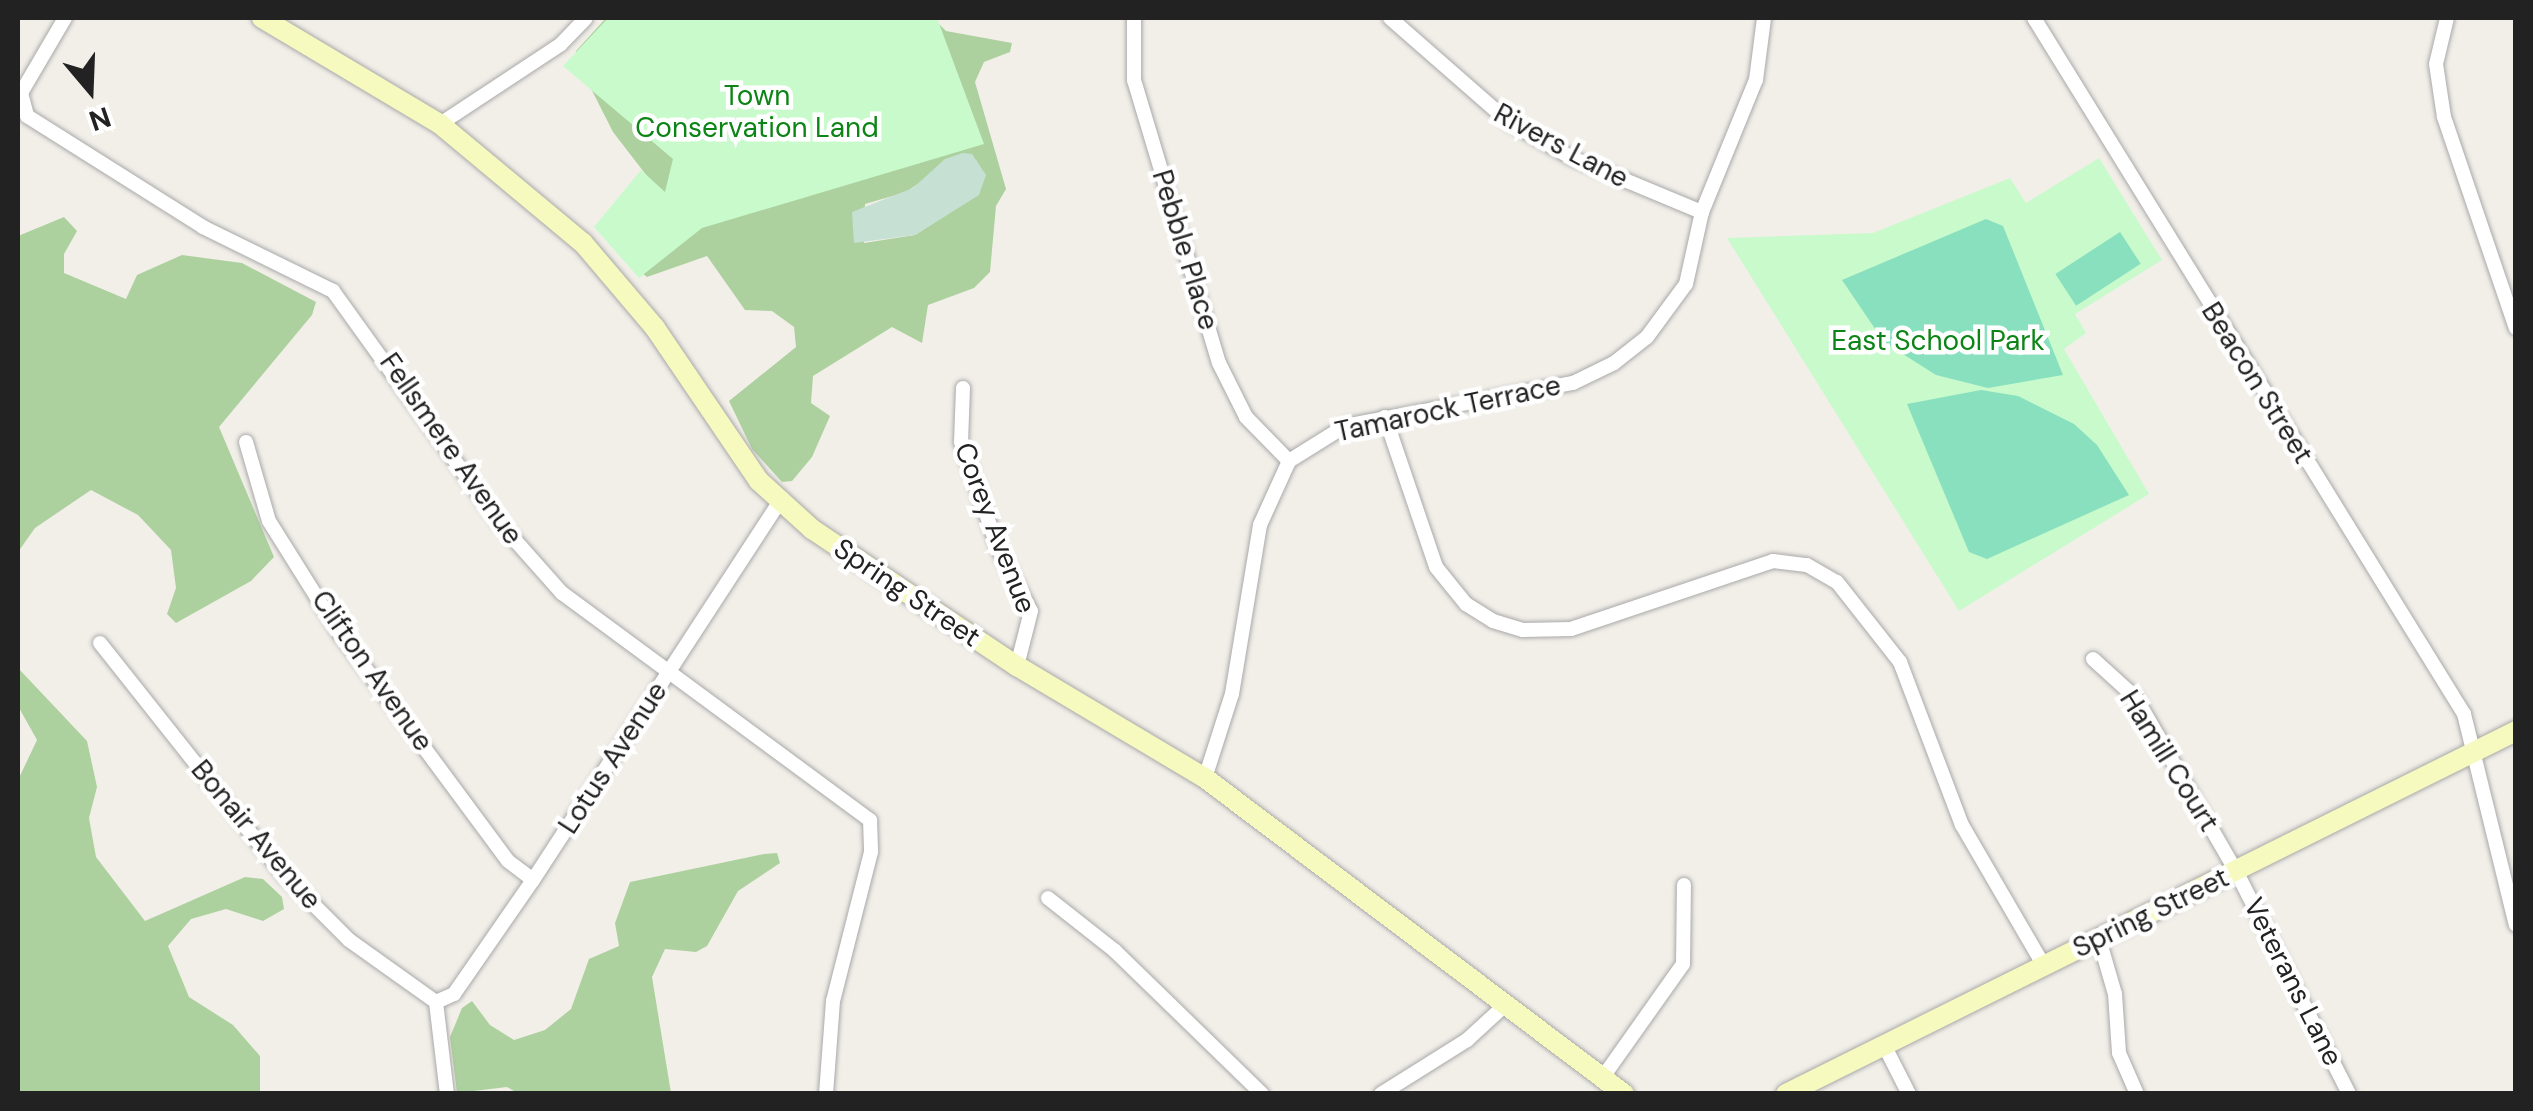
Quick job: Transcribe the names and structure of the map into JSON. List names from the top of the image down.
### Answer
{
  "streets": {
    "street": [
      "Rivers Lane",
      "Pebble Place",
      "Beacon Street",
      "Tamarock Terrace",
      "Fellsmere Avenue",
      "Corey Avenue",
      "Spring Street",
      "Clifton Avenue",
      "Lotus Avenue",
      "Hamill Court",
      "Bonair Avenue",
      "Veterans Lane"
    ]
  },
  "crossings": [
    ["Rivers Lane", "Tamarock Terrace"],
    ["Pebble Place", "Tamarock Terrace"],
    ["Beacon Street", "Spring Street"],
    ["Fellsmere Avenue", "Lotus Avenue"],
    ["Corey Avenue", "Spring Street"],
    ["Spring Street", "Lotus Avenue"],
    ["Spring Street", "Hamill Court"],
    ["Spring Street", "Veterans Lane"],
    ["Clifton Avenue", "Lotus Avenue"],
    ["Lotus Avenue", "Bonair Avenue"],
    ["Hamill Court", "Veterans Lane"]
  ],
  "parks": ["Town Conservation Land", "East School Park"],
  "north": "bottom"
}
